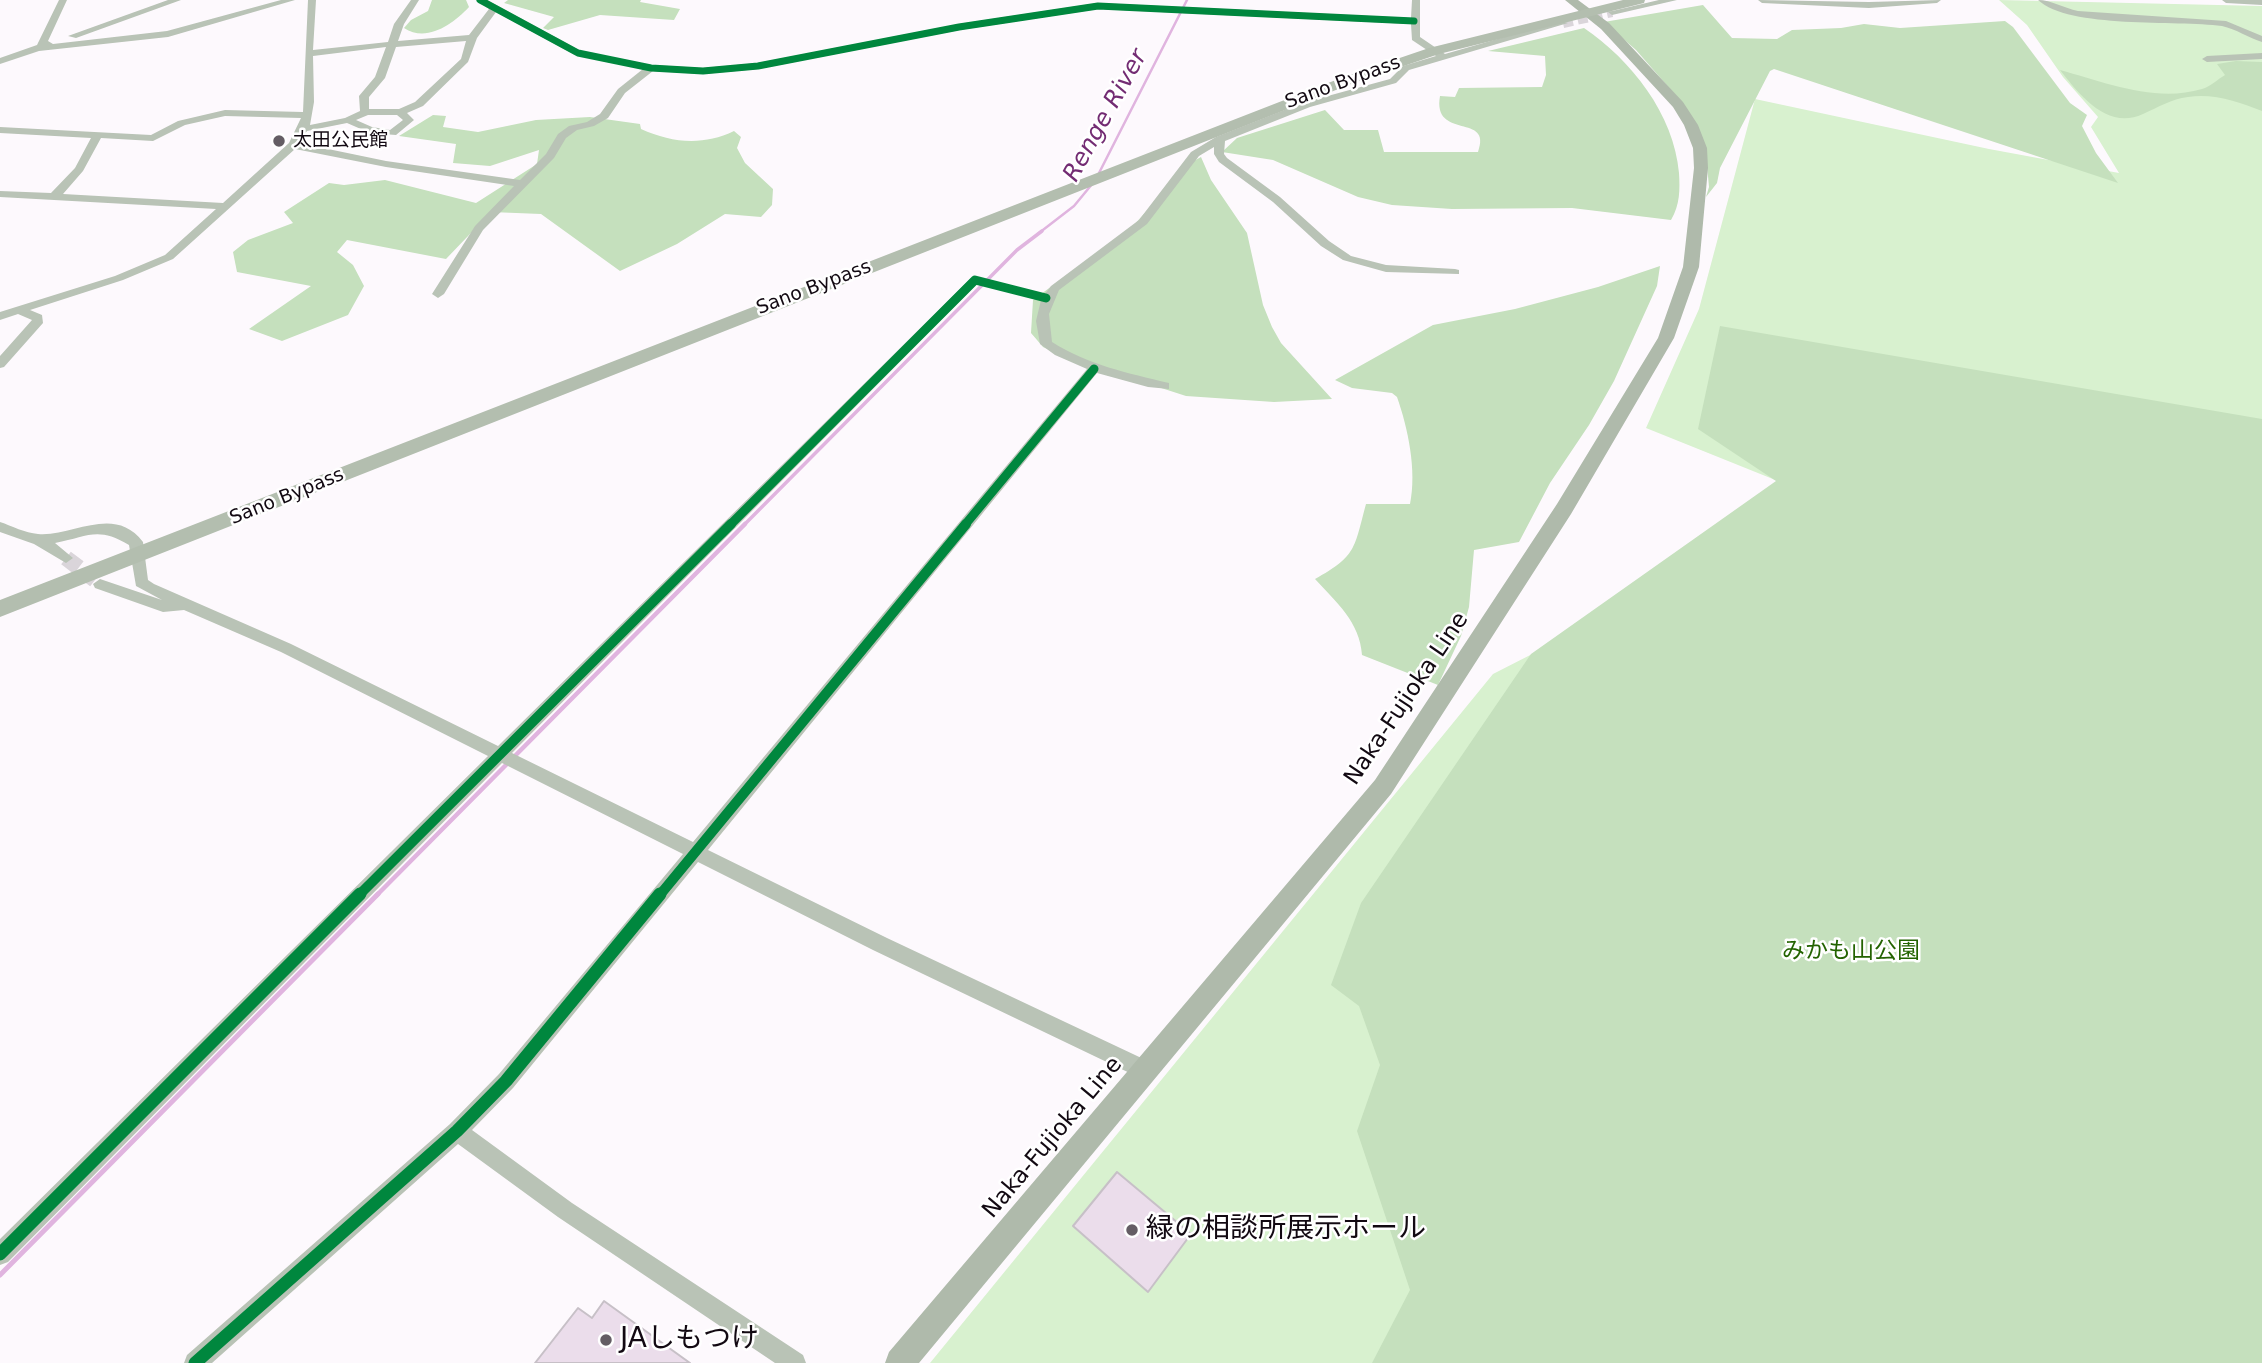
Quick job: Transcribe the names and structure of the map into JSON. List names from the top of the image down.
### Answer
{
  "streets": {
    "highway": ["Sano Bypass"],
    "main road": ["Naka-Fujioka Line"]
  },
  "crossings": [
    ["Sano Bypass", "Naka-Fujioka Line"]
  ],
  "water": ["Renge River"],
  "parks": ["みかも山公園"],
  "places": ["太田公民館", "緑の相談所展示ホール", "JAしもつけ"]
}
